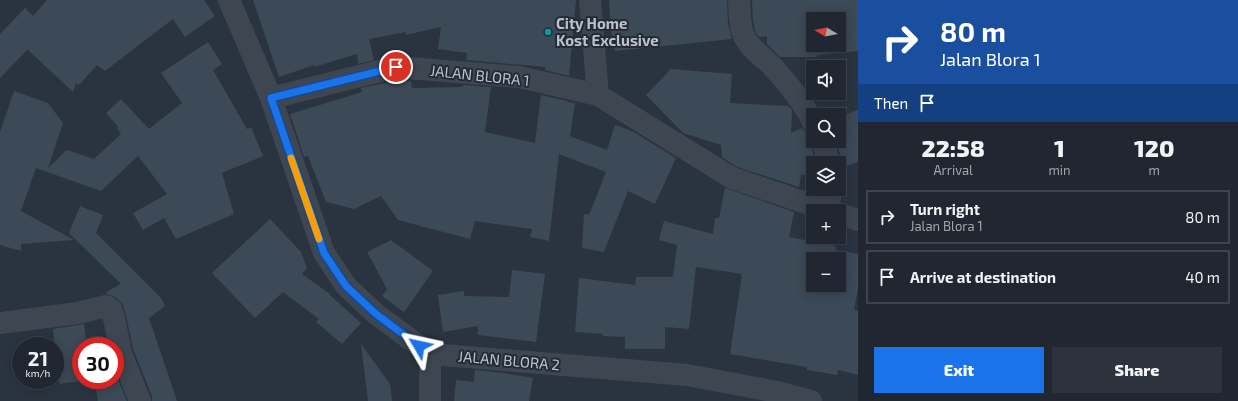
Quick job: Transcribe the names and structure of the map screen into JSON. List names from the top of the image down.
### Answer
{
  "streets": {
    "street": ["JALAN BLORA 1", "JALAN BLORA 2"]
  },
  "places": ["City Home Kost Exclusive"],
  "north": "left",
  "page": {
    "turn": ["80 m", "Jalan Blora 1"],
    "map_buttons": ["+", "−"],
    "then": "Then",
    "eta": [
      "22:58",
      "Arrival",
      "1",
      "min",
      "120",
      "m"
    ],
    "list": [
      {
        "name": "Turn right",
        "note": "Jalan Blora 1",
        "value": "80 m"
      },
      {
        "name": "Arrive at destination",
        "value": "40 m"
      }
    ],
    "speed": "21 km/h",
    "limit": "30",
    "buttons": ["Exit", "Share"]
  }
}
